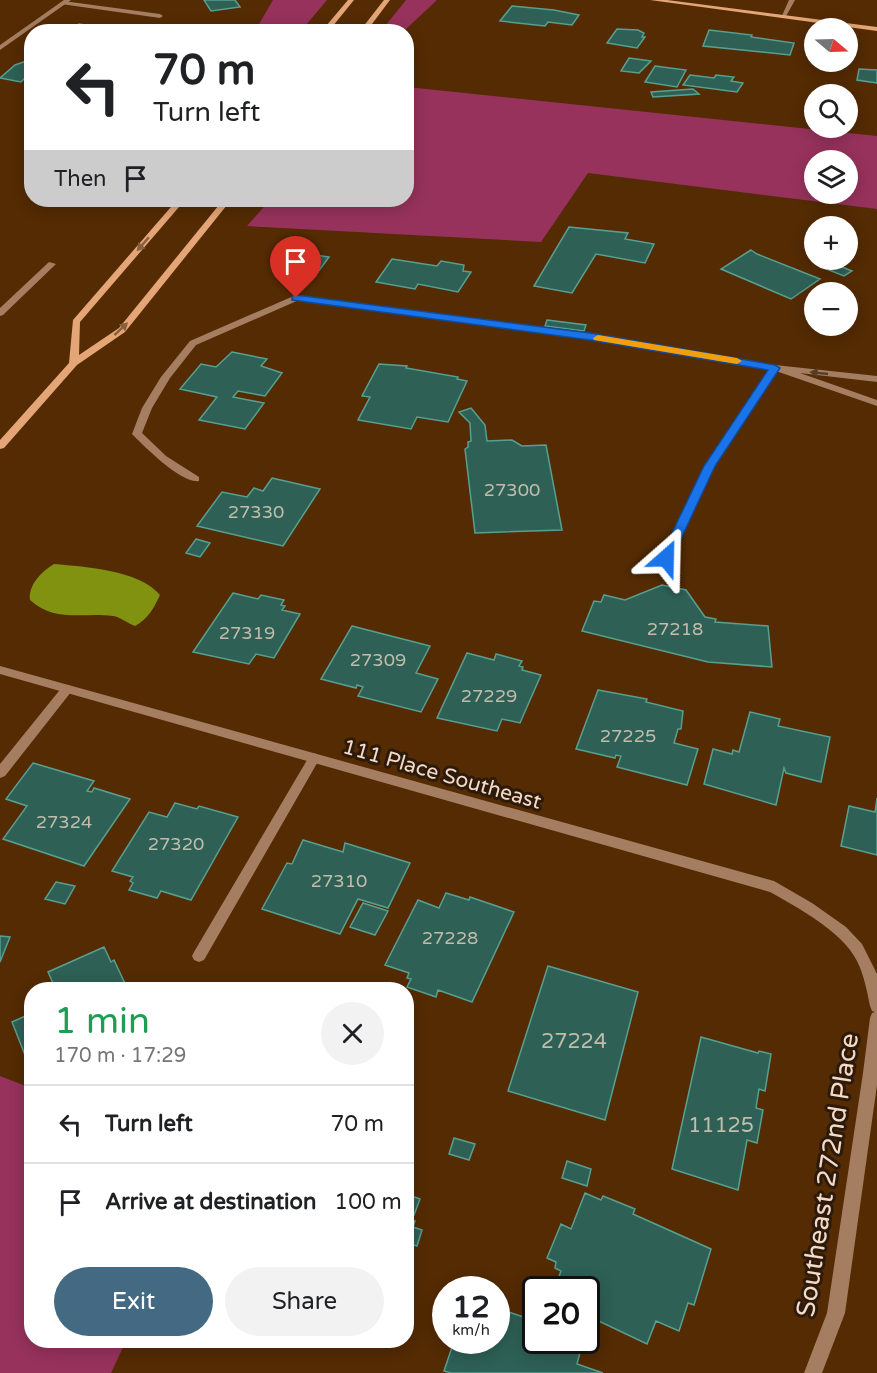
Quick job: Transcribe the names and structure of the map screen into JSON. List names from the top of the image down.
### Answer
{
  "streets": {
    "street": ["111 Place Southeast", "Southeast 272nd Place"]
  },
  "house_numbers": [
    "27300",
    "27330",
    "27218",
    "27319",
    "27309",
    "27229",
    "27225",
    "27324",
    "27320",
    "27310",
    "27228",
    "27224",
    "11125"
  ],
  "north": "right",
  "page": {
    "map_buttons": ["+", "−"],
    "turn": ["70 m", "Turn left"],
    "then": "Then",
    "heading": ["1 min", "170 m · 17:29"],
    "list": [
      {
        "name": "Turn left",
        "value": "70 m"
      },
      {
        "name": "Arrive at destination",
        "value": "100 m"
      }
    ],
    "buttons": ["Exit", "Share"],
    "speed": "12 km/h",
    "limit": "20"
  }
}
